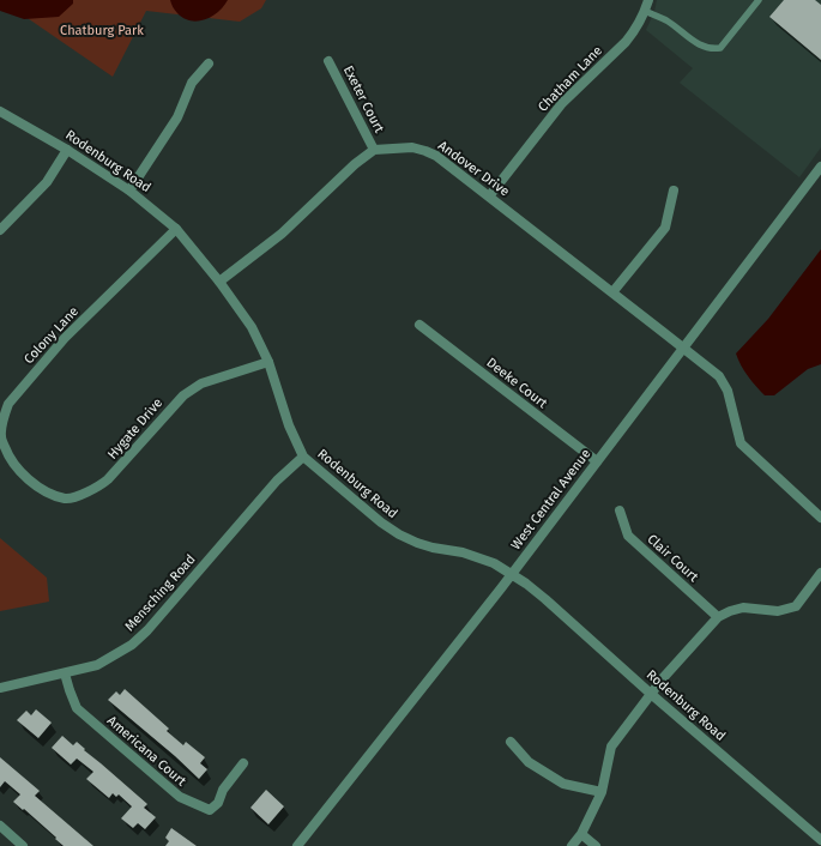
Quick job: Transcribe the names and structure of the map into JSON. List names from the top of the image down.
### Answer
{
  "streets": {
    "street": [
      "Chatham Lane",
      "Exeter Court",
      "Rodenburg Road",
      "Andover Drive",
      "Colony Lane",
      "Deeke Court",
      "Hygate Drive",
      "West Central Avenue",
      "Clair Court",
      "Mensching Road",
      "Americana Court"
    ]
  },
  "crossings": [
    ["Chatham Lane", "Andover Drive"],
    ["Exeter Court", "Andover Drive"],
    ["Rodenburg Road", "Colony Lane"],
    ["Rodenburg Road", "Hygate Drive"],
    ["Rodenburg Road", "West Central Avenue"],
    ["Rodenburg Road", "Mensching Road"],
    ["Andover Drive", "West Central Avenue"],
    ["Colony Lane", "Hygate Drive"],
    ["Deeke Court", "West Central Avenue"],
    ["Mensching Road", "Americana Court"]
  ],
  "parks": ["Chatburg Park"]
}
